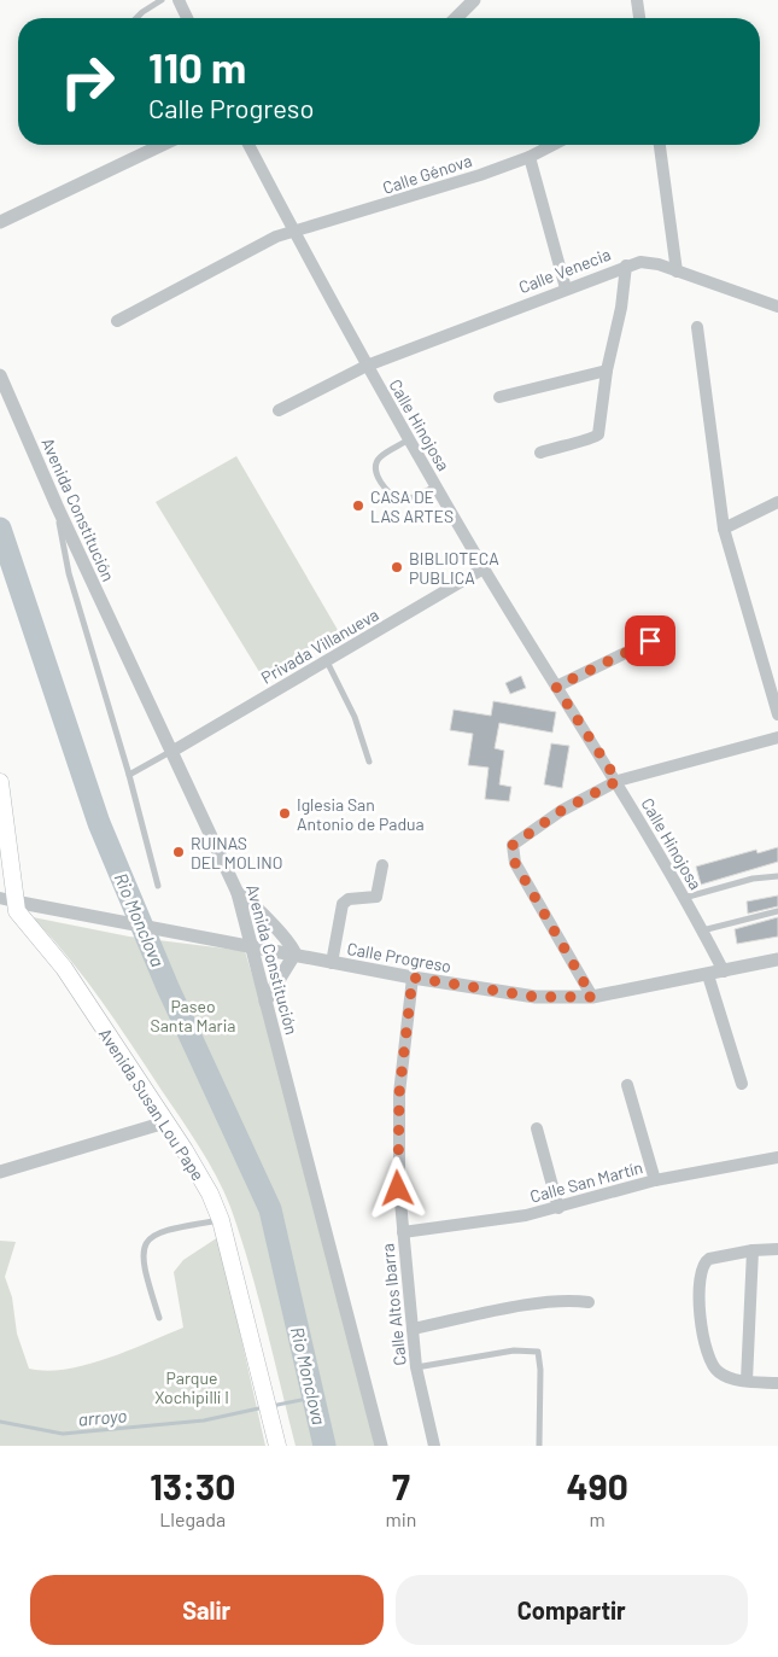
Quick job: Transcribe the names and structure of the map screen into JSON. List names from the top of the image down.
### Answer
{
  "streets": {
    "main road": ["Avenida Susan Lou Pape"],
    "street": [
      "Calle Génova",
      "Calle Venecia",
      "Calle Hinojosa",
      "Avenida Constitución",
      "Privada Villanueva",
      "Calle Progreso",
      "Calle San Martín",
      "Calle Altos Ibarra"
    ]
  },
  "crossings": [
    ["Calle Génova", "Calle Hinojosa"],
    ["Calle Venecia", "Calle Hinojosa"],
    ["Calle Hinojosa", "Privada Villanueva"],
    ["Calle Hinojosa", "Calle Progreso"],
    ["Avenida Constitución", "Privada Villanueva"],
    ["Avenida Constitución", "Calle Progreso"],
    ["Calle Progreso", "Avenida Susan Lou Pape"],
    ["Calle Progreso", "Calle Altos Ibarra"],
    ["Calle San Martín", "Calle Altos Ibarra"]
  ],
  "water": ["Rio Monclova", "arroyo"],
  "parks": ["Paseo Santa Maria", "Parque Xochipilli I"],
  "places": [
    "CASA DE LAS ARTES",
    "BIBLIOTECA PUBLICA",
    "Iglesia San Antonio de Padua",
    "RUINAS DEL MOLINO"
  ],
  "page": {
    "turn": ["110 m", "Calle Progreso"],
    "eta": [
      "13:30",
      "Llegada",
      "7",
      "min",
      "490",
      "m"
    ],
    "buttons": ["Salir", "Compartir"]
  }
}
